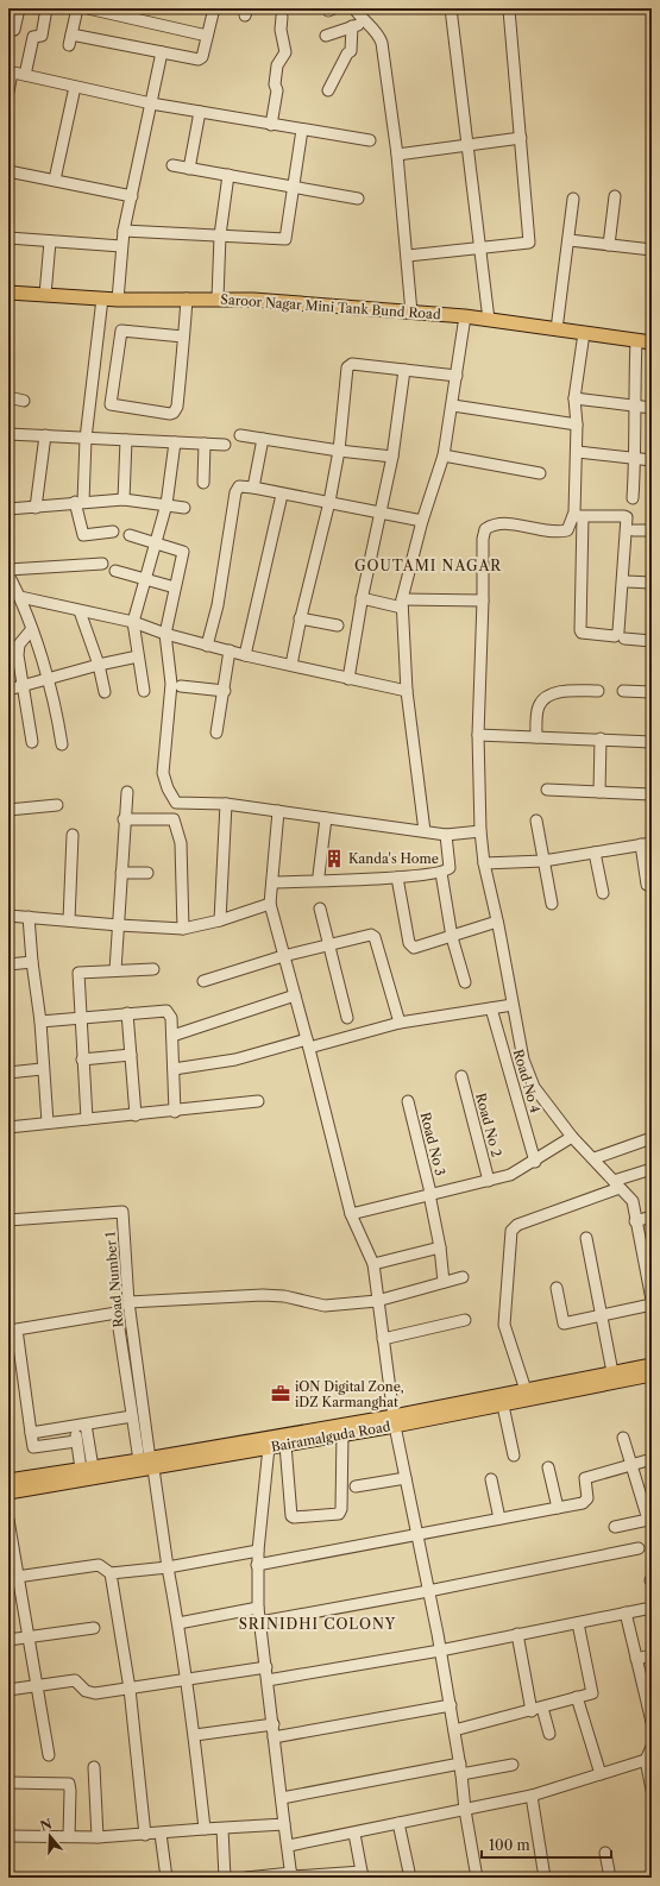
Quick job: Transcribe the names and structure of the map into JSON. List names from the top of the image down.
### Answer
{
  "streets": {
    "main road": ["Saroor Nagar Mini Tank Bund Road", "Bairamalguda Road"],
    "street": [
      "Road No 4",
      "Road No 2",
      "Road No 3",
      "Road Number 1"
    ]
  },
  "crossings": [
    ["Road Number 1", "Bairamalguda Road"]
  ],
  "districts": ["GOUTAMI NAGAR", "SRINIDHI COLONY"],
  "places": {
    "building": ["Kanda's Home"],
    "office": ["iON Digital Zone, iDZ Karmanghat"]
  },
  "scale_bar": "100 m",
  "north": "top"
}
